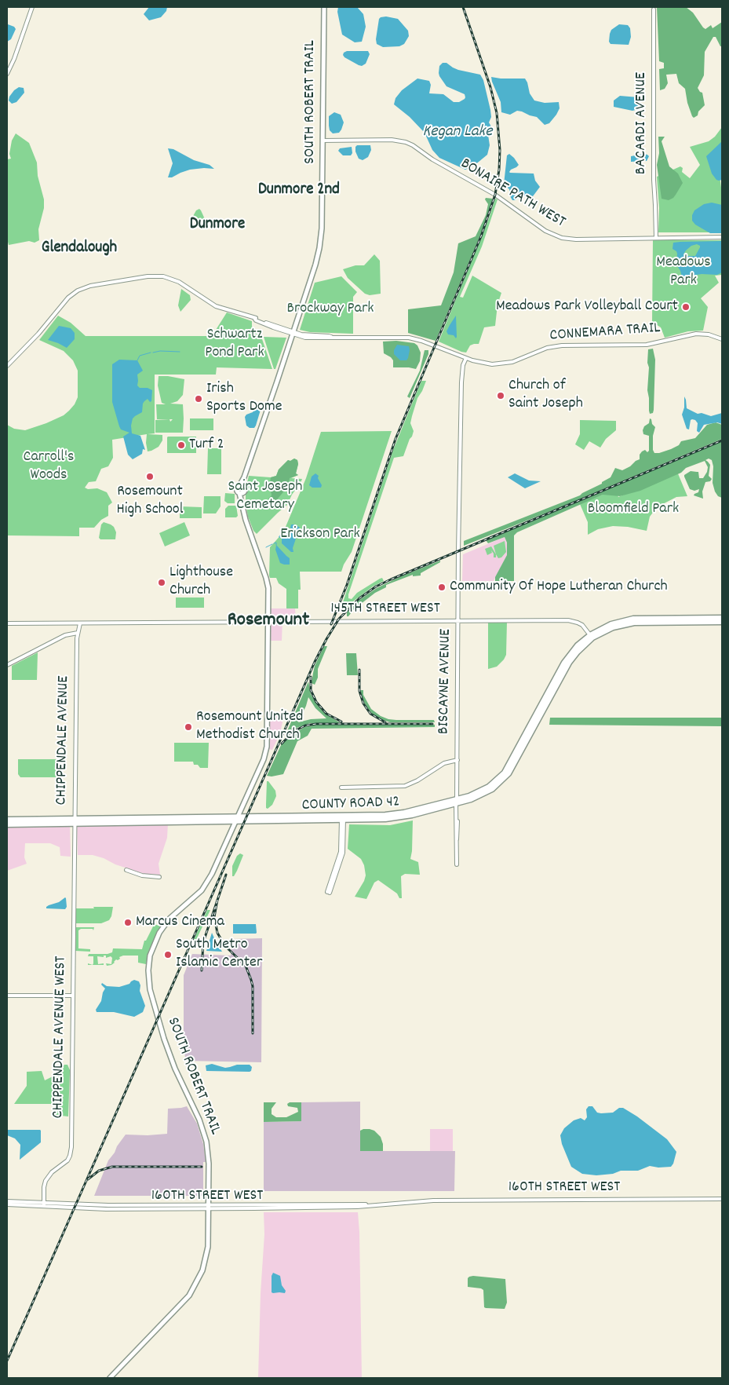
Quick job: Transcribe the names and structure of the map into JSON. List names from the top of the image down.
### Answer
{
  "streets": {
    "highway": ["COUNTY ROAD 42"],
    "main road": ["SOUTH ROBERT TRAIL"],
    "street": [
      "BACARDI AVENUE",
      "BONAIRE PATH WEST",
      "CONNEMARA TRAIL",
      "145TH STREET WEST",
      "BISCAYNE AVENUE",
      "CHIPPENDALE AVENUE",
      "CHIPPENDALE AVENUE WEST",
      "160TH STREET WEST"
    ]
  },
  "crossings": [
    ["SOUTH ROBERT TRAIL", "BONAIRE PATH WEST"],
    ["SOUTH ROBERT TRAIL", "CONNEMARA TRAIL"],
    ["SOUTH ROBERT TRAIL", "145TH STREET WEST"],
    ["SOUTH ROBERT TRAIL", "COUNTY ROAD 42"],
    ["SOUTH ROBERT TRAIL", "160TH STREET WEST"],
    ["BACARDI AVENUE", "BONAIRE PATH WEST"],
    ["CONNEMARA TRAIL", "BISCAYNE AVENUE"],
    ["145TH STREET WEST", "BISCAYNE AVENUE"],
    ["145TH STREET WEST", "CHIPPENDALE AVENUE"],
    ["145TH STREET WEST", "COUNTY ROAD 42"],
    ["BISCAYNE AVENUE", "COUNTY ROAD 42"],
    ["CHIPPENDALE AVENUE", "COUNTY ROAD 42"],
    ["CHIPPENDALE AVENUE", "CHIPPENDALE AVENUE WEST"],
    ["CHIPPENDALE AVENUE WEST", "160TH STREET WEST"]
  ],
  "districts": [
    "Dunmore 2nd",
    "Dunmore",
    "Glendalough",
    "Rosemount"
  ],
  "water": ["Kegan Lake"],
  "parks": [
    "Meadows Park",
    "Brockway Park",
    "Schwartz Pond Park",
    "Carroll's Woods",
    "Saint Joseph Cemetary",
    "Bloomfield Park",
    "Erickson Park"
  ],
  "places": [
    "Meadows Park Volleyball Court",
    "Church of Saint Joseph",
    "Irish Sports Dome",
    "Turf 2",
    "Rosemount High School",
    "Lighthouse Church",
    "Community Of Hope Lutheran Church",
    "Rosemount United Methodist Church",
    "Marcus Cinema",
    "South Metro Islamic Center"
  ]
}
